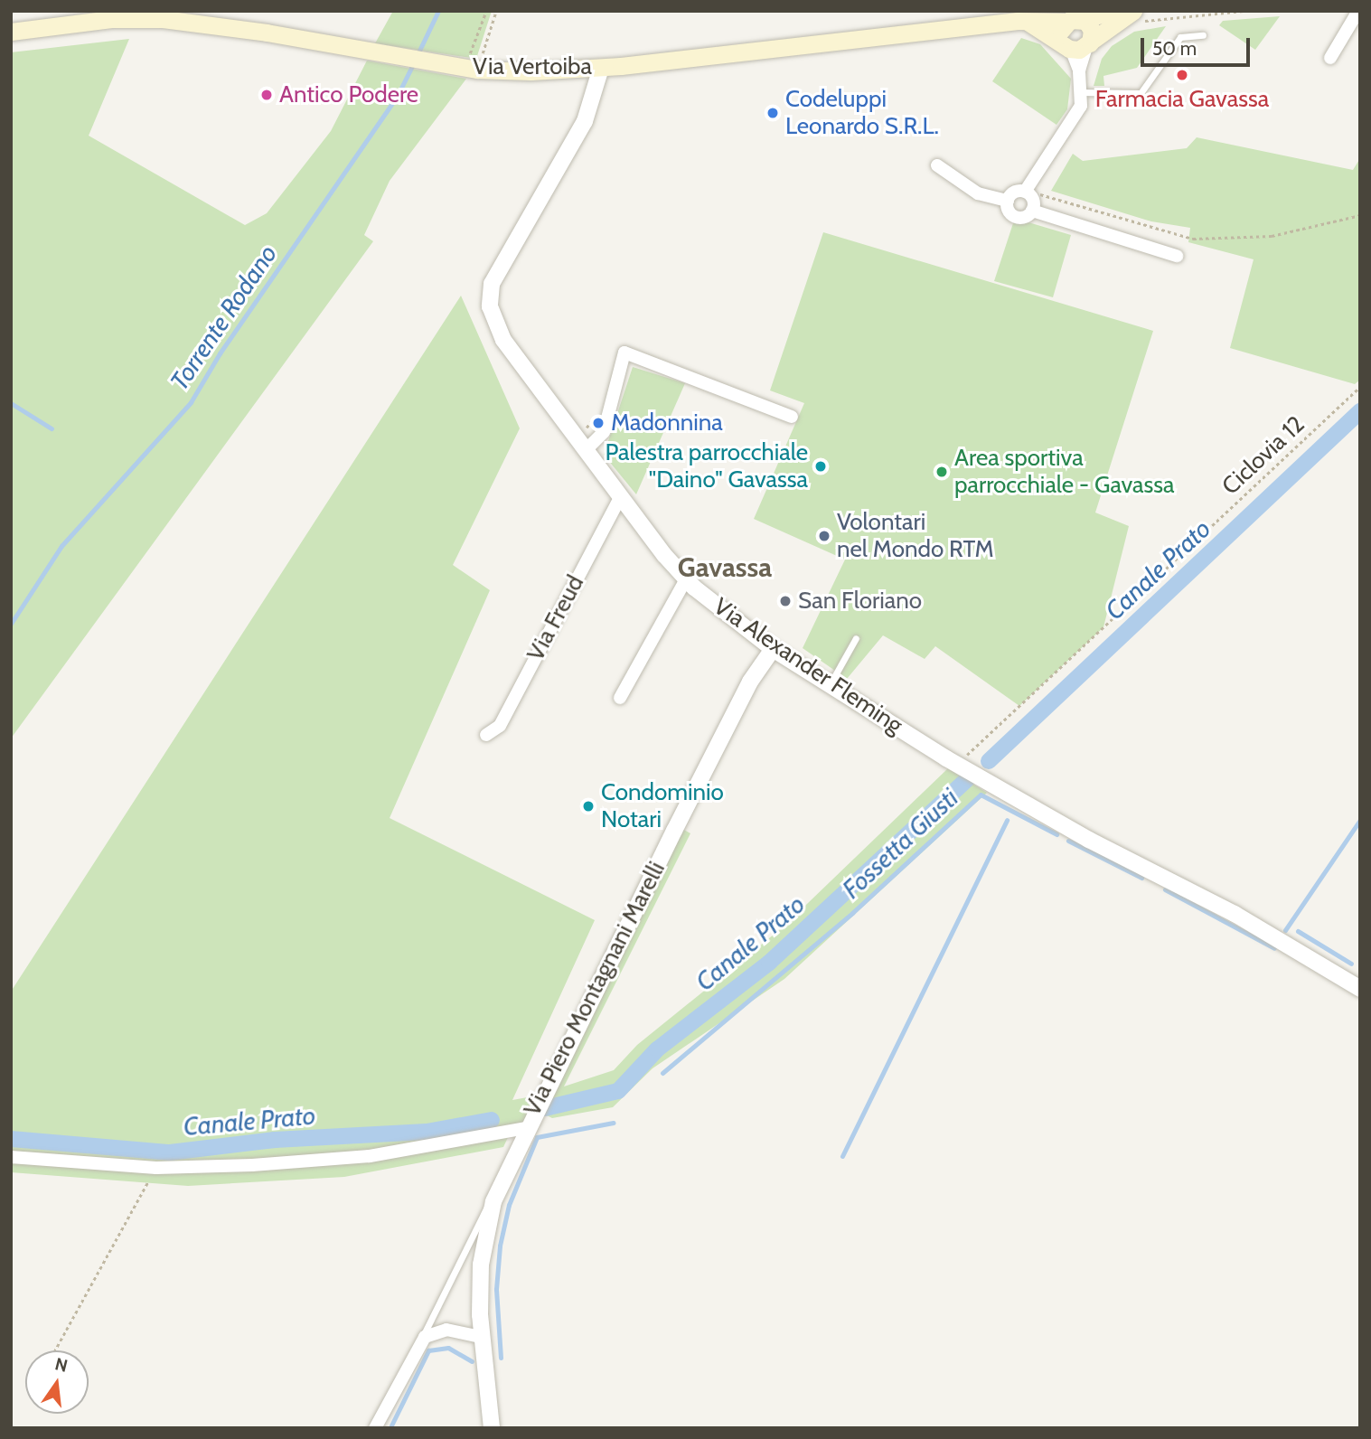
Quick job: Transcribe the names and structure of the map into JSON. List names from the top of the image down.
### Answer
{
  "streets": {
    "main road": ["Via Vertoiba"],
    "street": ["Via Freud", "Via Alexander Fleming", "Via Piero Montagnani Marelli"],
    "path": ["Ciclovia 12"]
  },
  "crossings": [
    ["Via Vertoiba", "Via Alexander Fleming"],
    ["Via Freud", "Via Alexander Fleming"],
    ["Via Alexander Fleming", "Via Piero Montagnani Marelli"]
  ],
  "districts": ["Gavassa"],
  "water": ["Torrente Rodano", "Canale Prato", "Fossetta Giusti"],
  "places": [
    "Farmacia Gavassa",
    "Antico Podere",
    "Codeluppi Leonardo S.R.L.",
    "Madonnina",
    "Palestra parrocchiale \"Daino\" Gavassa",
    "Area sportiva parrocchiale - Gavassa",
    "Volontari nel Mondo RTM",
    "San Floriano",
    "Condominio Notari"
  ],
  "scale_bar": "50 m",
  "north": "top"
}
